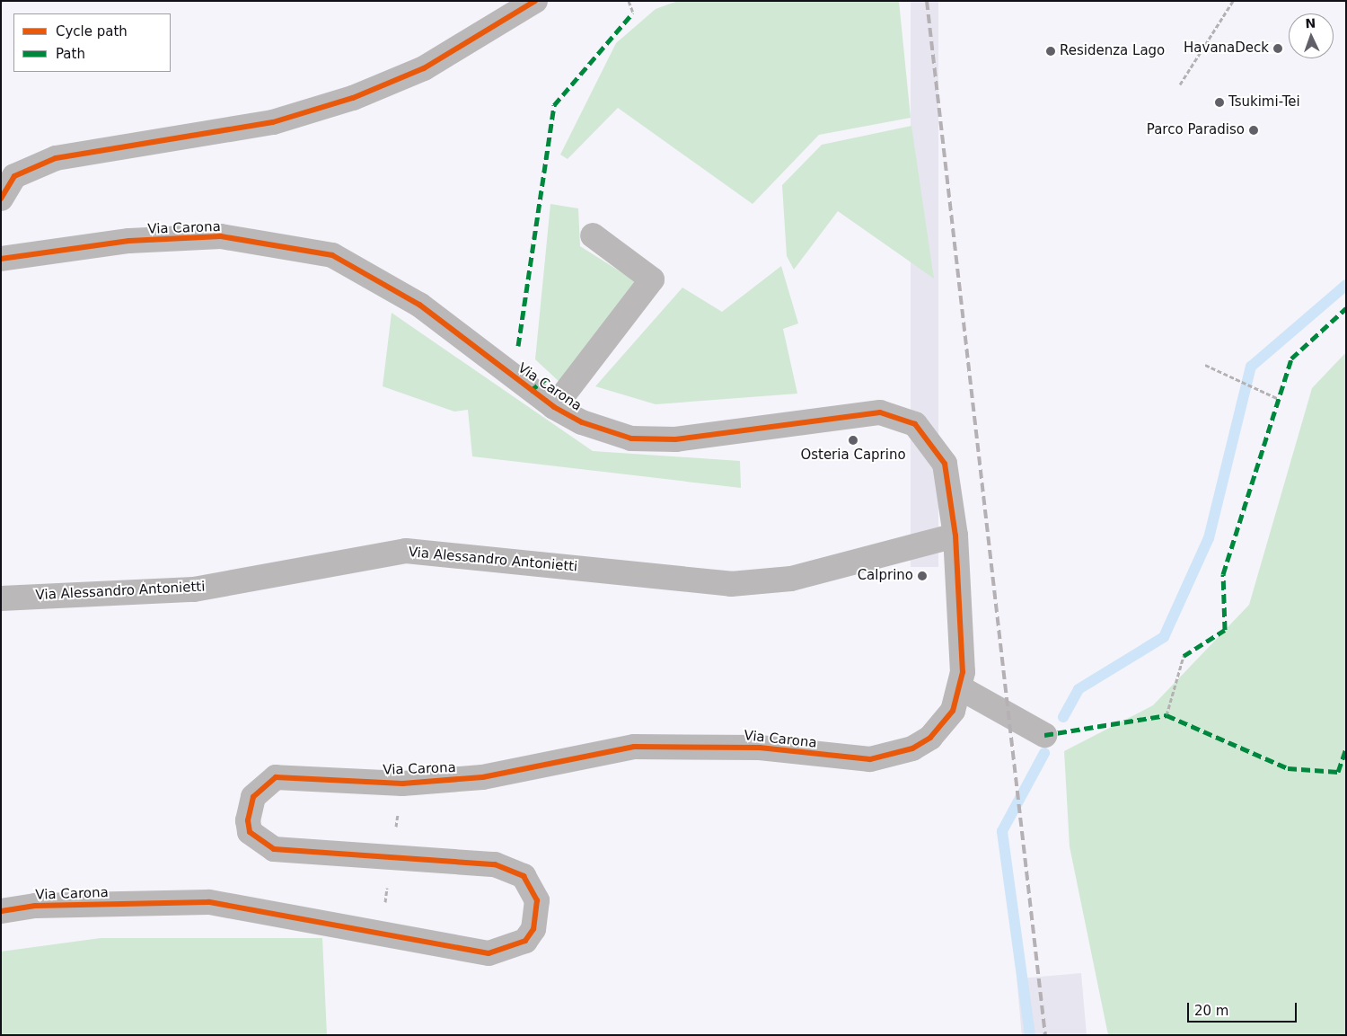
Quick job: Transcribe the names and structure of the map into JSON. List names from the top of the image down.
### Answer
{
  "streets": {
    "street": ["Via Carona", "Via Alessandro Antonietti"]
  },
  "crossings": [
    ["Via Carona", "Via Alessandro Antonietti"]
  ],
  "places": [
    "HavanaDeck",
    "Residenza Lago",
    "Tsukimi-Tei",
    "Parco Paradiso",
    "Osteria Caprino",
    "Calprino"
  ],
  "legend": ["Cycle path", "Path"],
  "scale_bar": "20 m",
  "north": "top"
}
